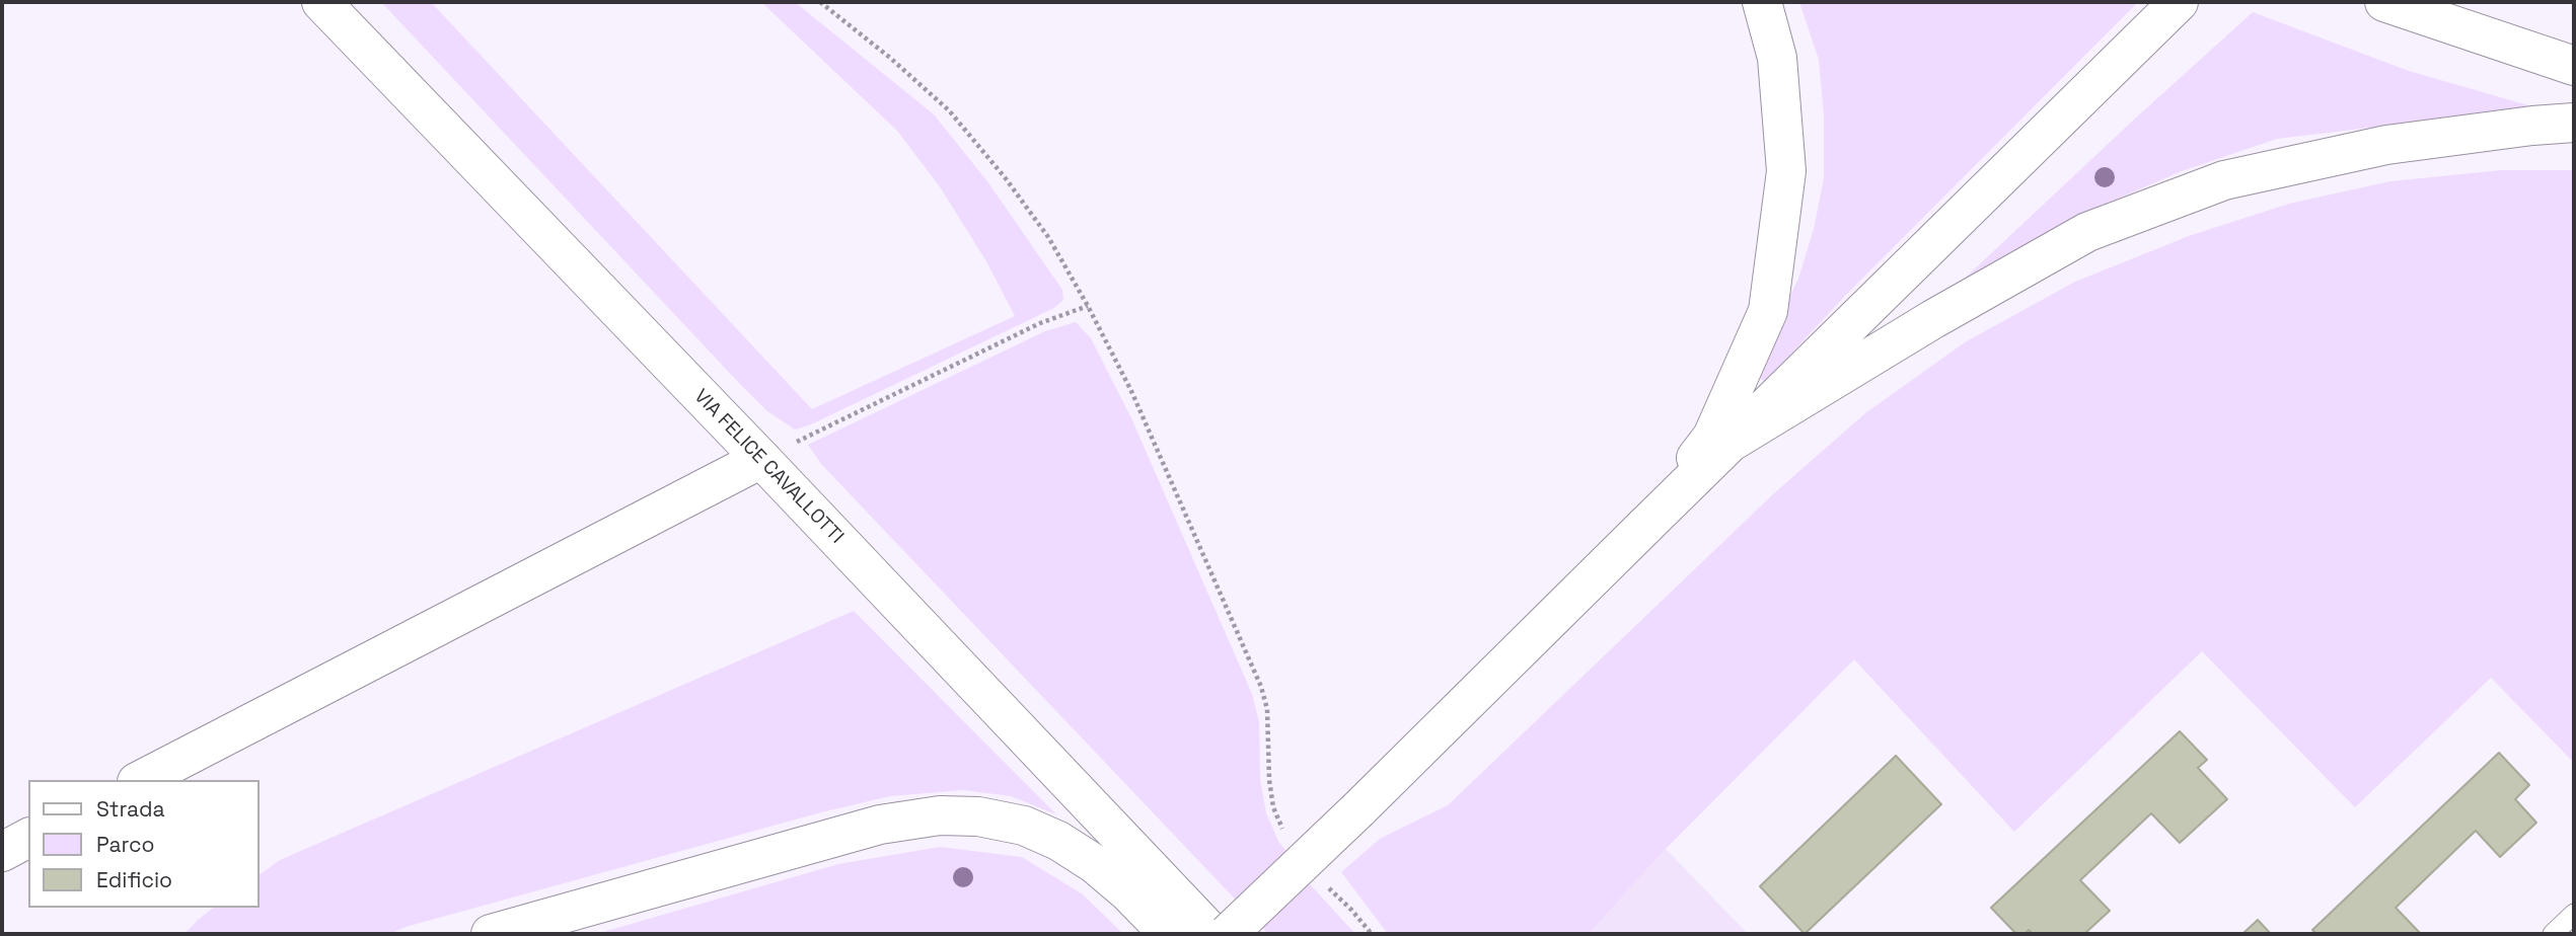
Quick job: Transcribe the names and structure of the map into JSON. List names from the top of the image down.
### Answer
{
  "streets": {
    "main road": ["VIA FELICE CAVALLOTTI"]
  },
  "legend": ["Strada", "Parco", "Edificio"]
}
